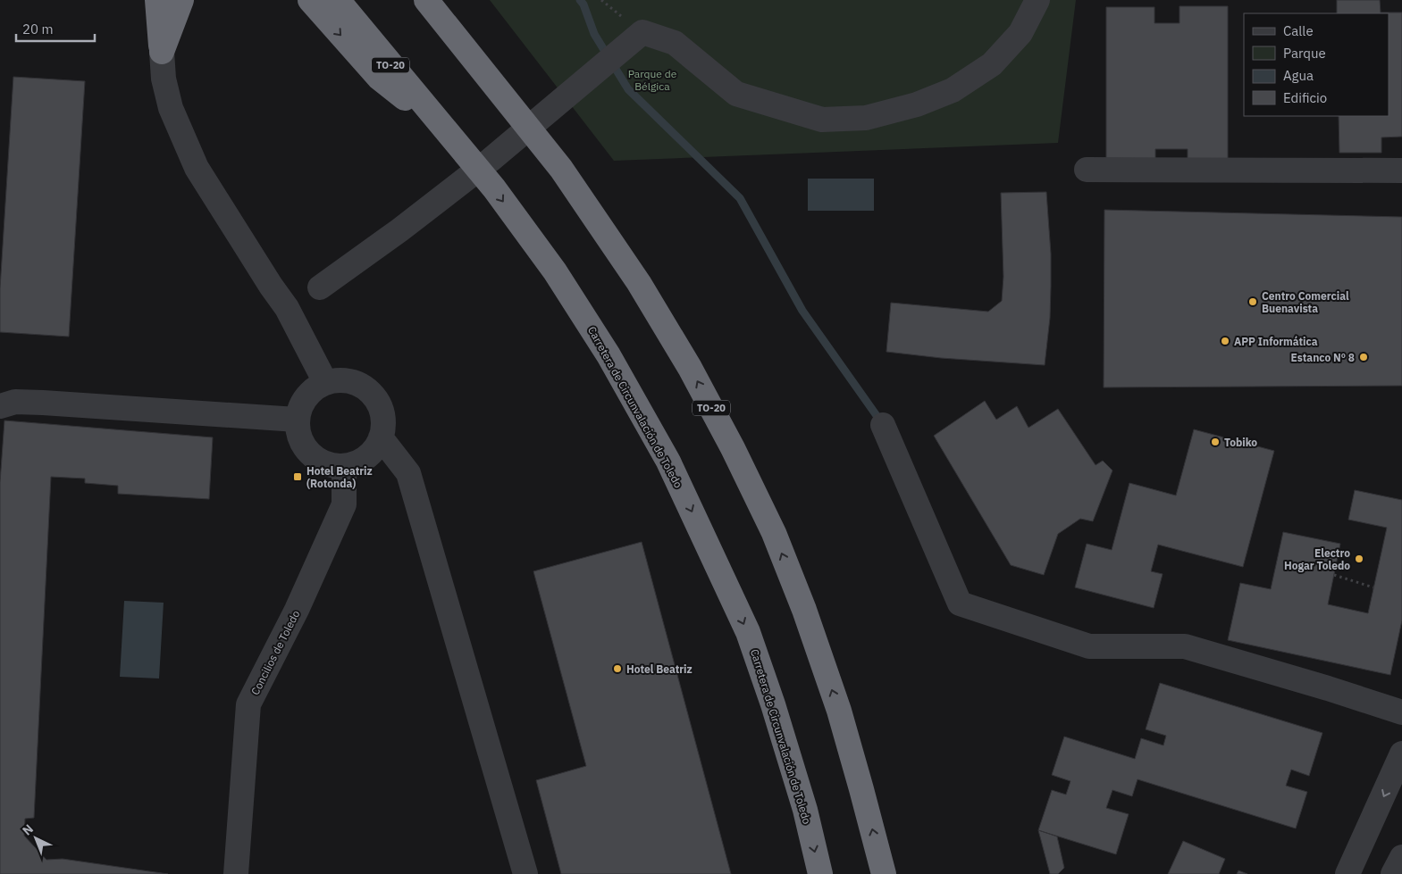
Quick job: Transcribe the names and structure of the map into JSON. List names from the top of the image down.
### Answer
{
  "streets": {
    "highway": ["TO-20", "Carretera de Circunvalación de Toledo"],
    "street": ["Concilios de Toledo"]
  },
  "parks": ["Parque de Bélgica"],
  "places": {
    "other": [
      "Centro Comercial Buenavista",
      "APP Informática",
      "Estanco Nº 8",
      "Tobiko",
      "Electro Hogar Toledo",
      "Hotel Beatriz"
    ],
    "transit": ["Hotel Beatriz (Rotonda)"]
  },
  "legend": [
    "Calle",
    "Parque",
    "Agua",
    "Edificio"
  ],
  "scale_bar": "20 m",
  "north": "top left"
}
